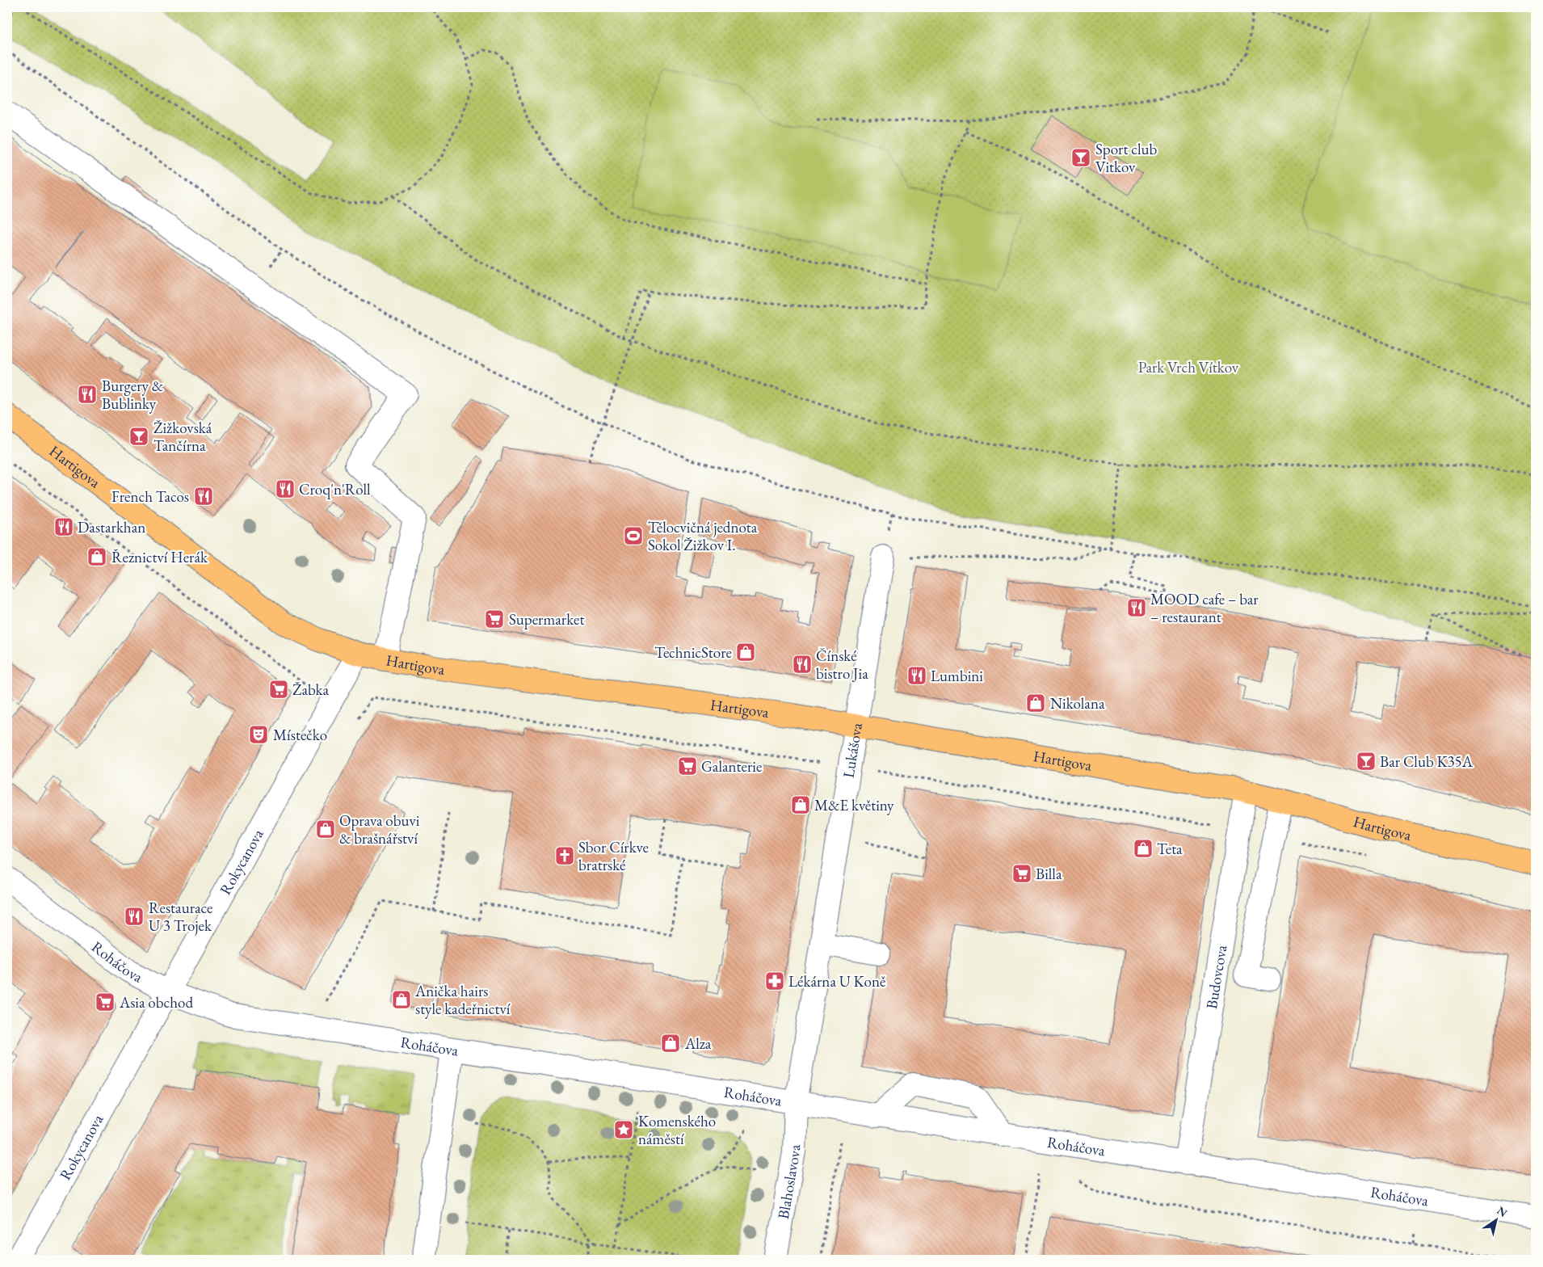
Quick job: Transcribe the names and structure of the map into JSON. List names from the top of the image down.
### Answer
{
  "streets": {
    "main road": ["Hartigova"],
    "street": [
      "Lukášova",
      "Rokycanova",
      "Roháčova",
      "Budovcova",
      "Blahoslavova"
    ]
  },
  "crossings": [
    ["Hartigova", "Lukášova"],
    ["Hartigova", "Rokycanova"],
    ["Hartigova", "Budovcova"],
    ["Lukášova", "Roháčova"],
    ["Lukášova", "Blahoslavova"],
    ["Rokycanova", "Roháčova"],
    ["Roháčova", "Budovcova"],
    ["Roháčova", "Blahoslavova"]
  ],
  "parks": ["Park Vrch Vítkov"],
  "places": {
    "bar": ["Sport club Vitkov", "Žižkovská Tančírna", "Bar Club K35A"],
    "restaurant": [
      "Burgery & Bublinky",
      "Croq'n'Roll",
      "French Tacos",
      "Dastarkhan",
      "MOOD cafe – bar – restaurant",
      "Čínské bistro Jia",
      "Lumbini",
      "Restaurace U 3 Trojek"
    ],
    "sports": ["Tělocvičná jednota Sokol Žižkov I."],
    "shop": [
      "Řeznictví Herák",
      "TechnicStore",
      "Nikolana",
      "M&E květiny",
      "Oprava obuvi & brašnářství",
      "Teta",
      "Anička hairs style kadeřnictví",
      "Alza"
    ],
    "supermarket": [
      "Supermarket",
      "Žabka",
      "Galanterie",
      "Billa",
      "Asia obchod"
    ],
    "theatre": ["Místečko"],
    "church": ["Sbor Církve bratrské"],
    "pharmacy": ["Lékárna U Koně"],
    "place": ["Komenského náměstí"]
  },
  "north": "top right"
}
